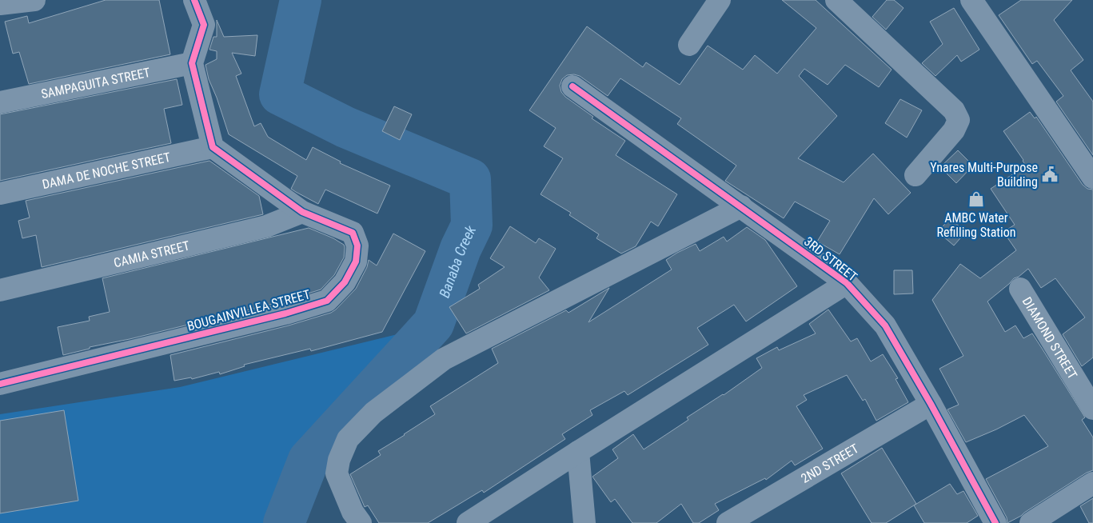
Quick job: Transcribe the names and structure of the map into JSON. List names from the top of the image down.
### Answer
{
  "streets": {
    "street": [
      "SAMPAGUITA STREET",
      "DAMA DE NOCHE STREET",
      "CAMIA STREET",
      "3RD STREET",
      "BOUGAINVILLEA STREET",
      "DIAMOND STREET",
      "2ND STREET"
    ]
  },
  "crossings": [
    ["DAMA DE NOCHE STREET", "BOUGAINVILLEA STREET"],
    ["CAMIA STREET", "BOUGAINVILLEA STREET"],
    ["3RD STREET", "2ND STREET"]
  ],
  "water": ["Banaba Creek"],
  "places": {
    "public building": ["Ynares Multi-Purpose Building"],
    "shop": ["AMBC Water Refilling Station"]
  }
}
